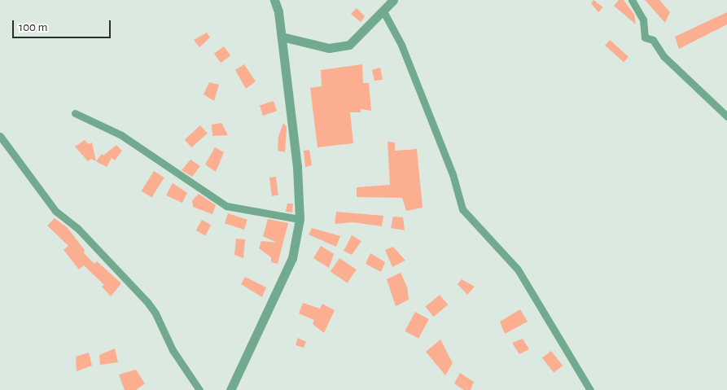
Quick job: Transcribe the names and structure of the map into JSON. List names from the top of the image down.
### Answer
{
  "scale_bar": "100 m"
}
